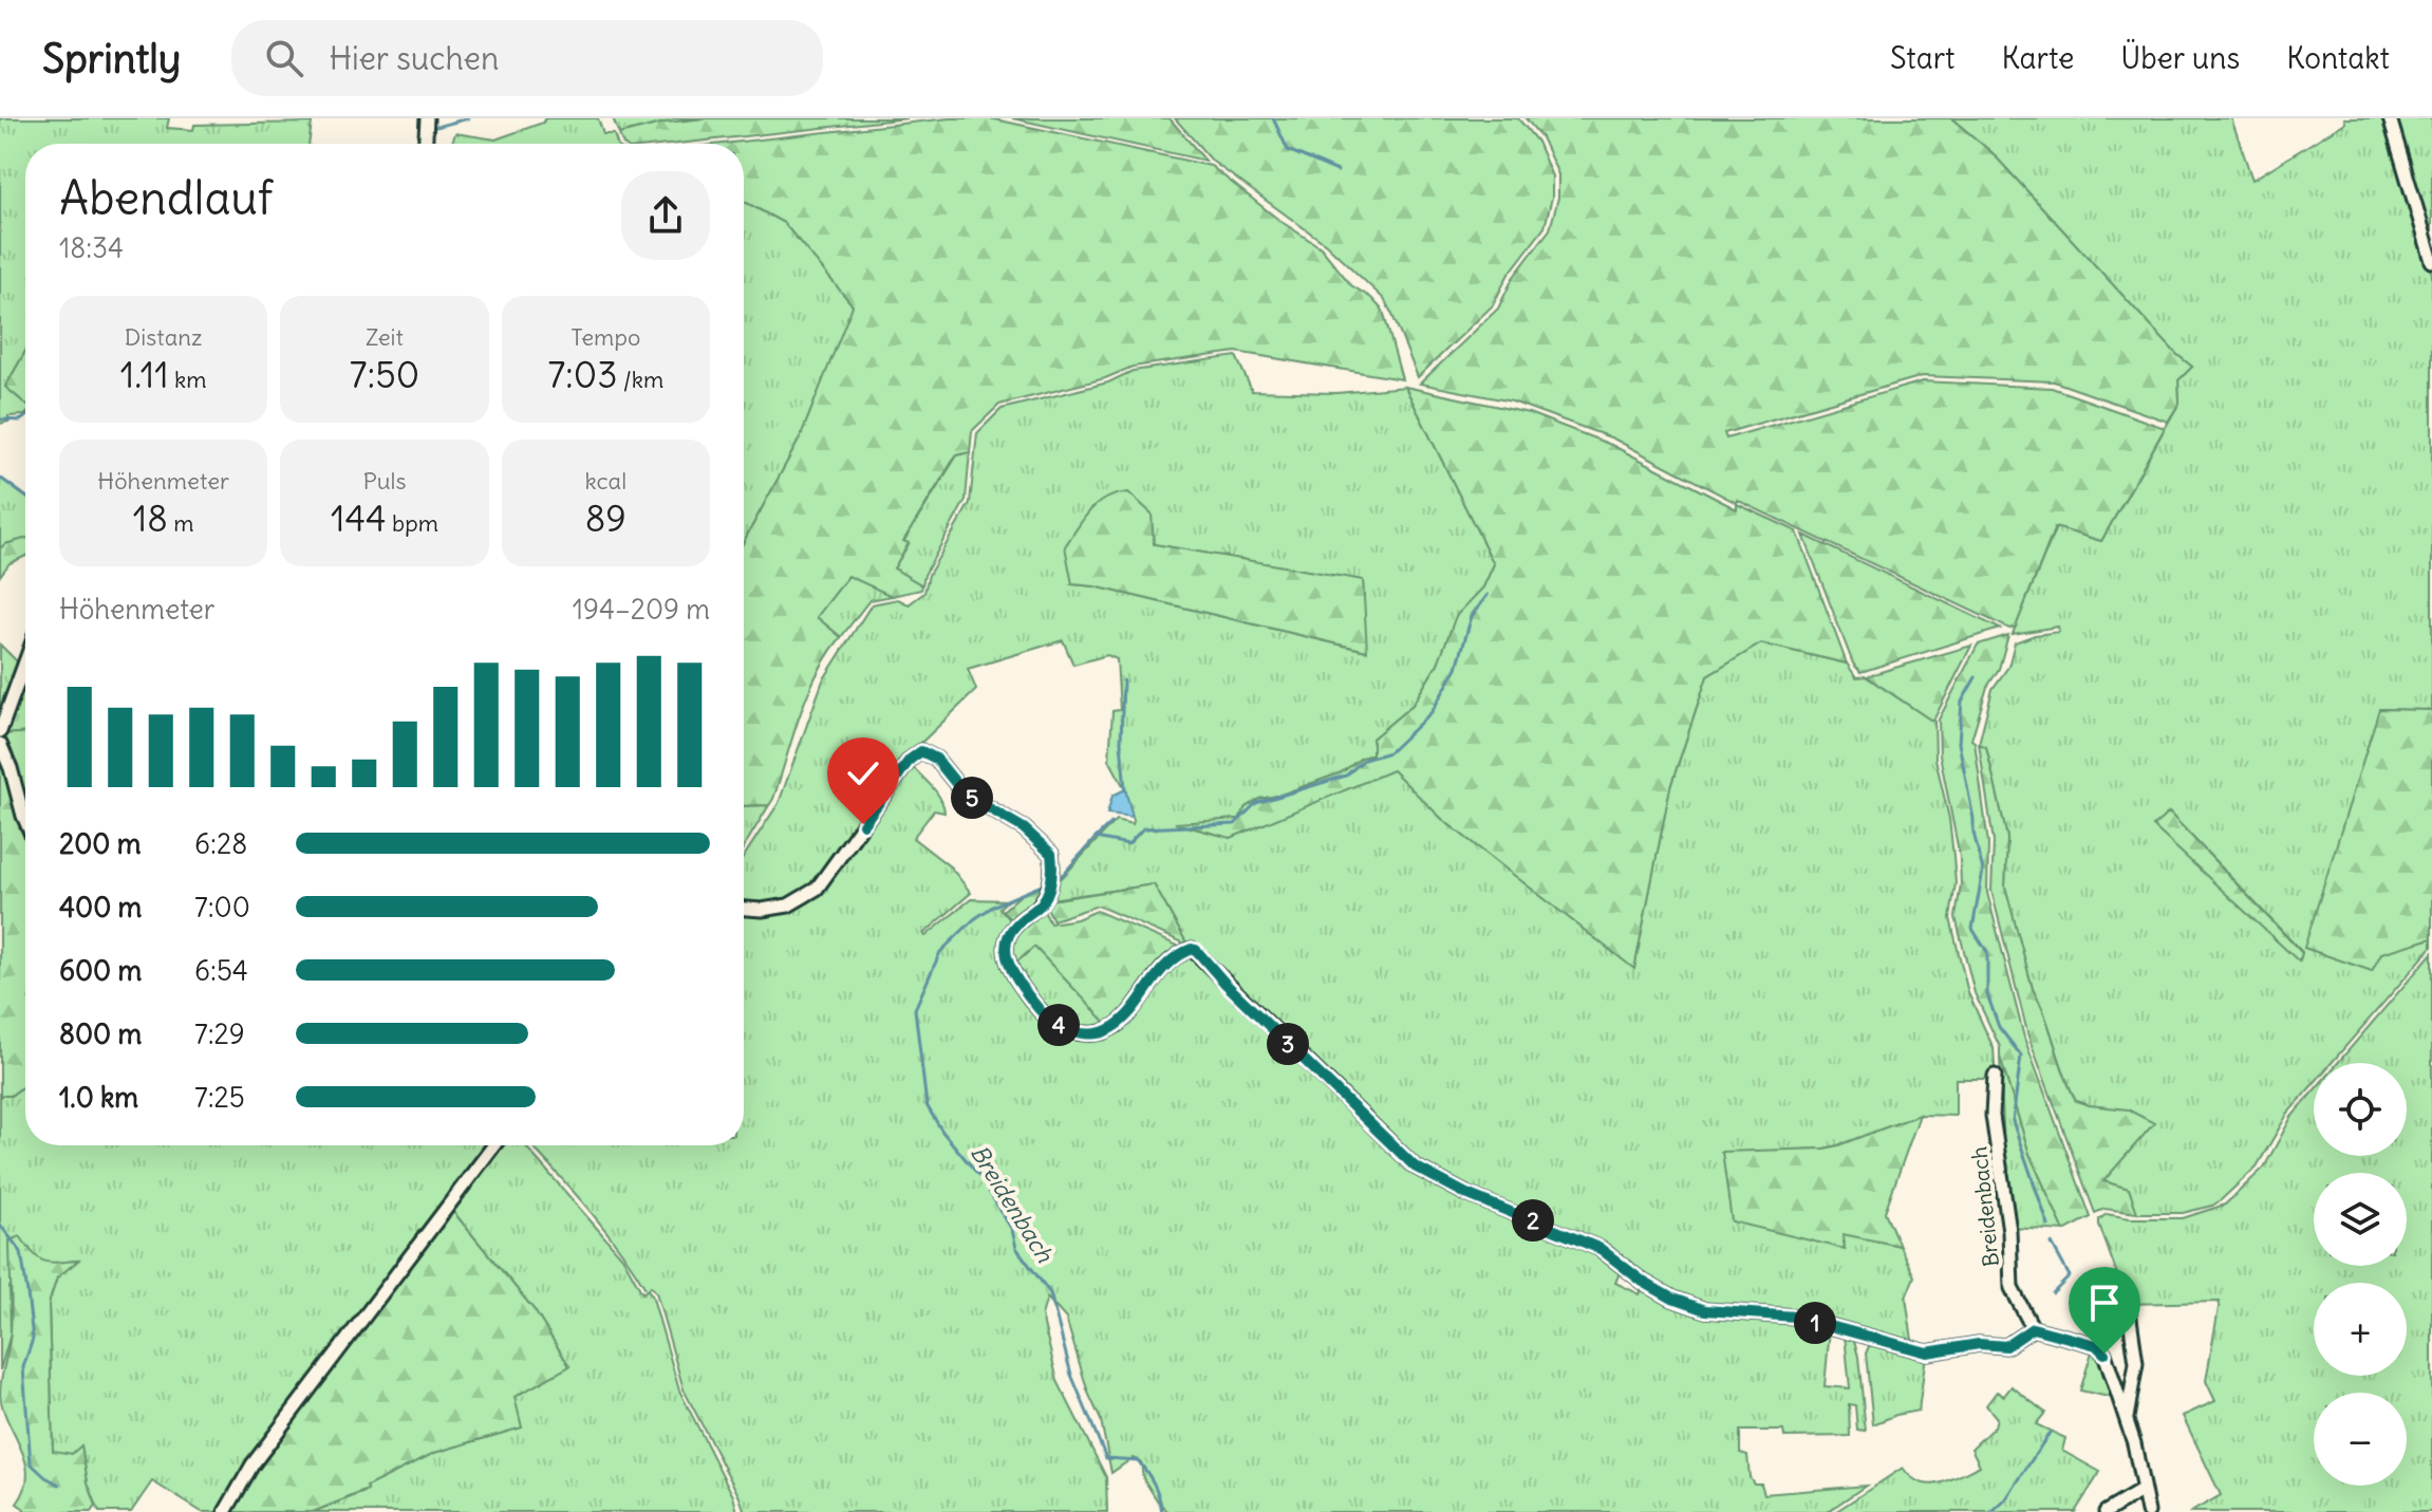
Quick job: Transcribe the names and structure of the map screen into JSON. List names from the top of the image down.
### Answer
{
  "streets": {
    "street": ["Breidenbach"]
  },
  "water": ["Breidenbach"],
  "page": {
    "header": "Sprintly",
    "search": "Hier suchen",
    "nav": [
      "Start",
      "Karte",
      "Über uns",
      "Kontakt"
    ],
    "heading": ["Abendlauf", "18:34"],
    "stats": [
      ["Distanz", "1.11 km"],
      ["Zeit", "7:50"],
      ["Tempo", "7:03 /km"],
      ["Höhenmeter", "18 m"],
      ["Puls", "144 bpm"],
      ["kcal", "89"]
    ],
    "chart": ["Höhenmeter", "194–209 m"],
    "pins": [
      "5",
      "4",
      "3",
      "2",
      "1"
    ],
    "list": [
      {
        "name": "200 m",
        "note": "6:28"
      },
      {
        "name": "400 m",
        "note": "7:00"
      },
      {
        "name": "600 m",
        "note": "6:54"
      },
      {
        "name": "800 m",
        "note": "7:29"
      },
      {
        "name": "1.0 km",
        "note": "7:25"
      }
    ],
    "map_buttons": ["+", "−"]
  }
}
